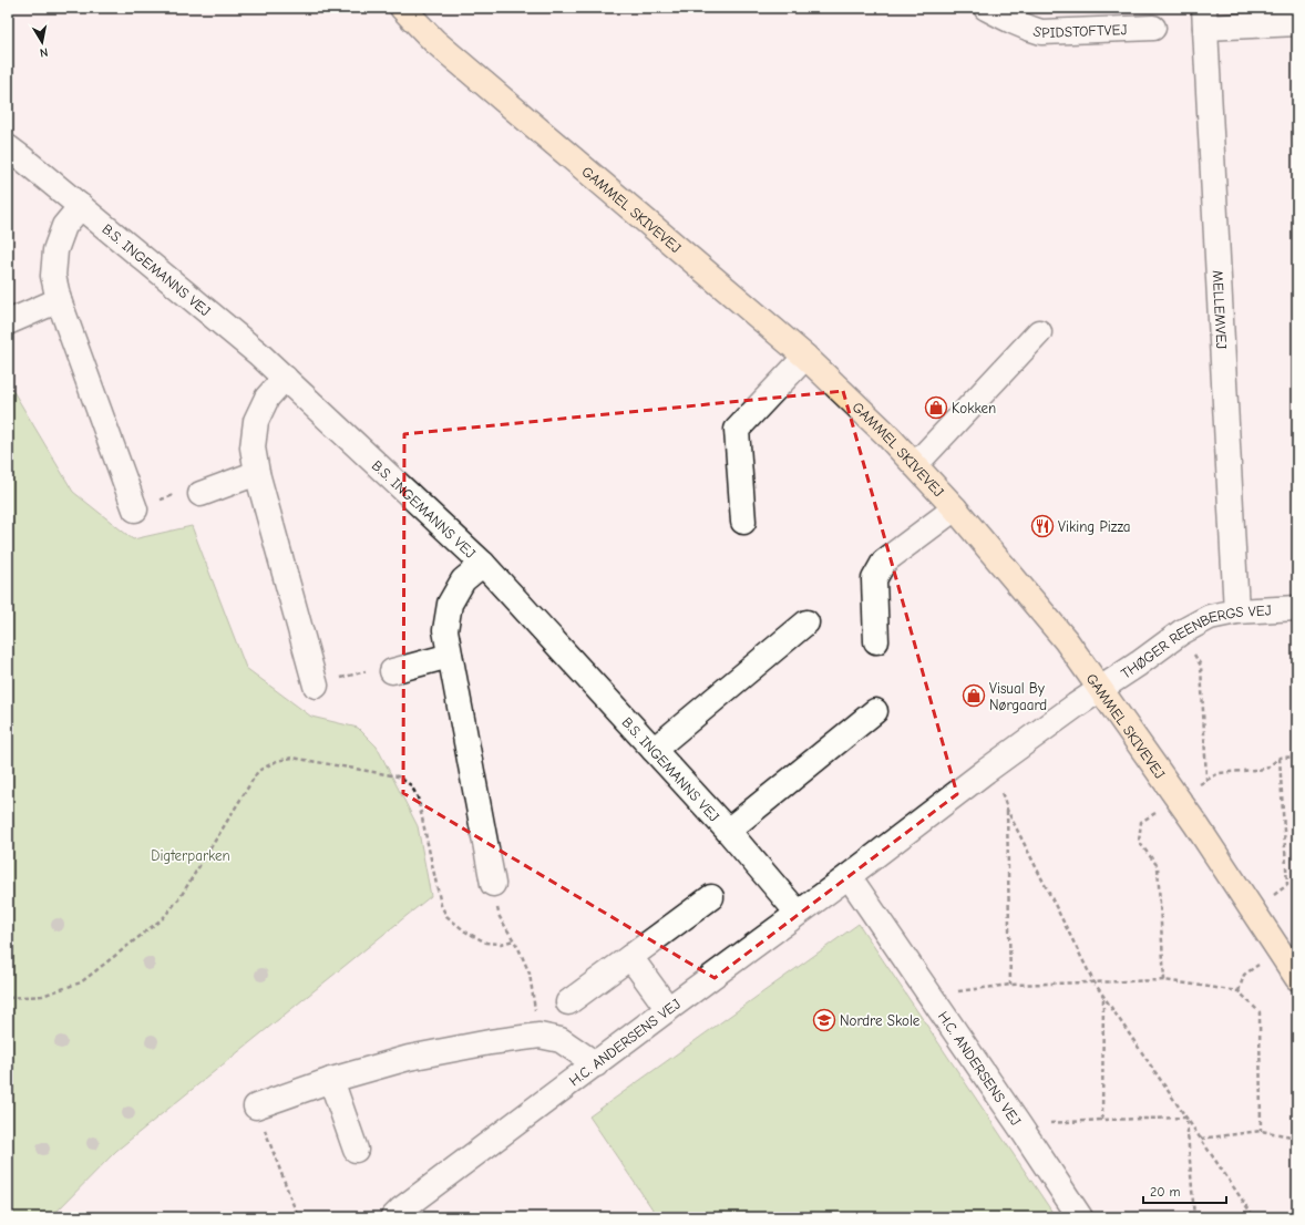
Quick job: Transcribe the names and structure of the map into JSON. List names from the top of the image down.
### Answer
{
  "streets": {
    "main road": ["GAMMEL SKIVEVEJ"],
    "street": [
      "SPIDSTOFTVEJ",
      "B.S. INGEMANNS VEJ",
      "MELLEMVEJ",
      "THØGER REENBERGS VEJ",
      "H.C. ANDERSENS VEJ"
    ]
  },
  "crossings": [
    ["GAMMEL SKIVEVEJ", "THØGER REENBERGS VEJ"],
    ["GAMMEL SKIVEVEJ", "H.C. ANDERSENS VEJ"],
    ["B.S. INGEMANNS VEJ", "H.C. ANDERSENS VEJ"],
    ["MELLEMVEJ", "THØGER REENBERGS VEJ"],
    ["THØGER REENBERGS VEJ", "H.C. ANDERSENS VEJ"]
  ],
  "parks": ["Digterparken"],
  "places": {
    "shop": ["Kokken", "Visual By Nørgaard"],
    "restaurant": ["Viking Pizza"],
    "school or university": ["Nordre Skole"]
  },
  "scale_bar": "20 m",
  "north": "bottom"
}
